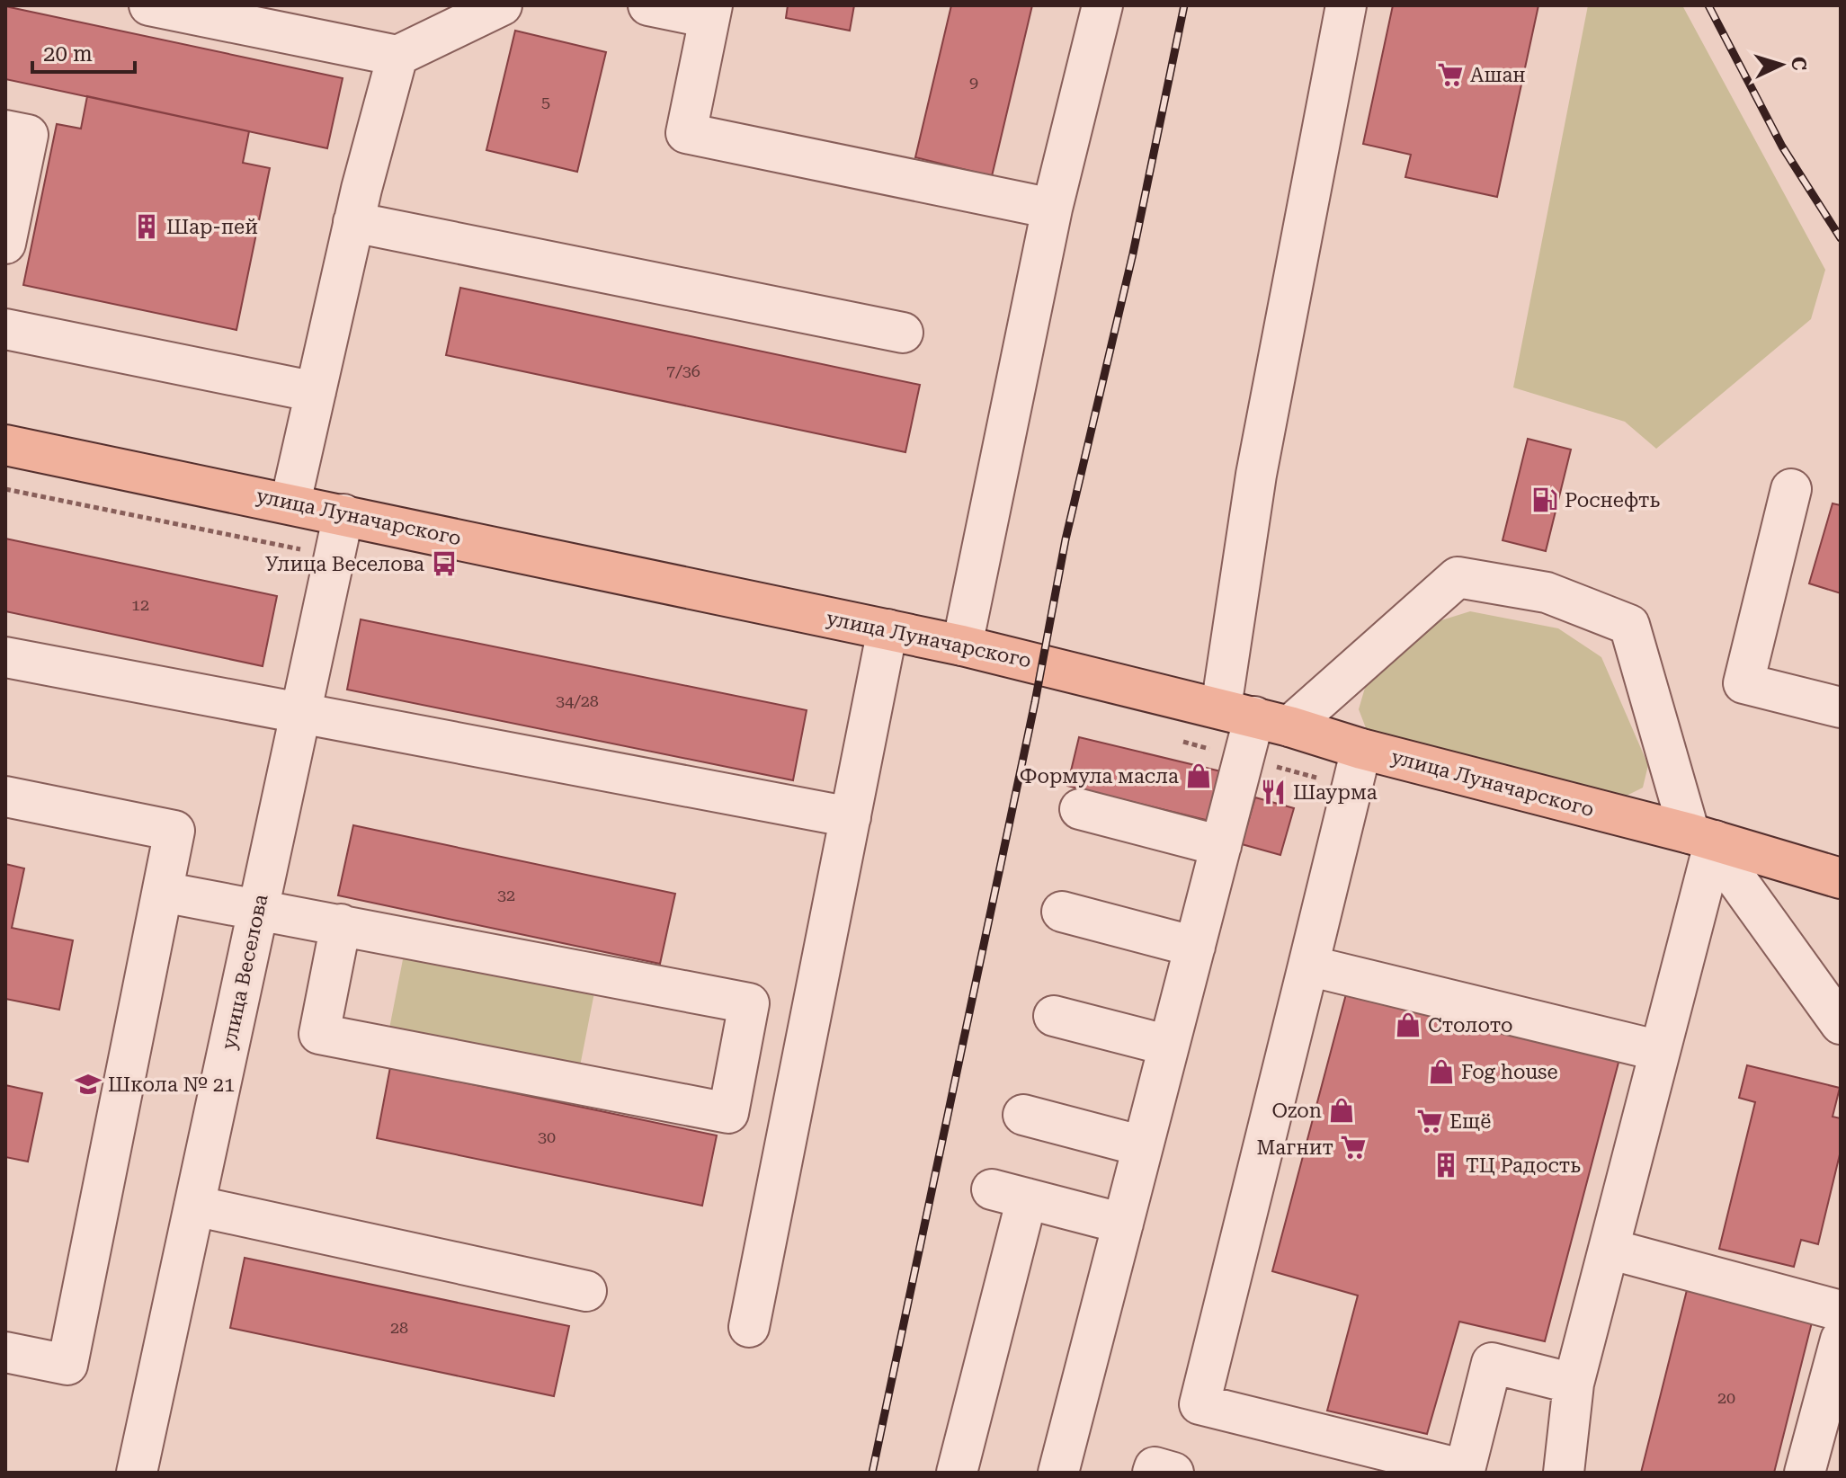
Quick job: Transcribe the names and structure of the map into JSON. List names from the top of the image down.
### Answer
{
  "streets": {
    "main road": ["улица Луначарского"],
    "street": ["улица Веселова"]
  },
  "crossings": [
    ["улица Луначарского", "улица Веселова"]
  ],
  "places": {
    "supermarket": ["Ашан", "Ещё", "Магнит"],
    "building": ["Шар-пей", "ТЦ Радость"],
    "fuel station": ["Роснефть"],
    "bus stop": ["Улица Веселова"],
    "shop": [
      "Формула масла",
      "Столото",
      "Fog house",
      "Ozon"
    ],
    "restaurant": ["Шаурма"],
    "school or university": ["Школа № 21"]
  },
  "house_numbers": [
    "9",
    "5",
    "7/36",
    "12",
    "34/28",
    "32",
    "30",
    "28",
    "20"
  ],
  "scale_bar": "20 m",
  "north": "right"
}
